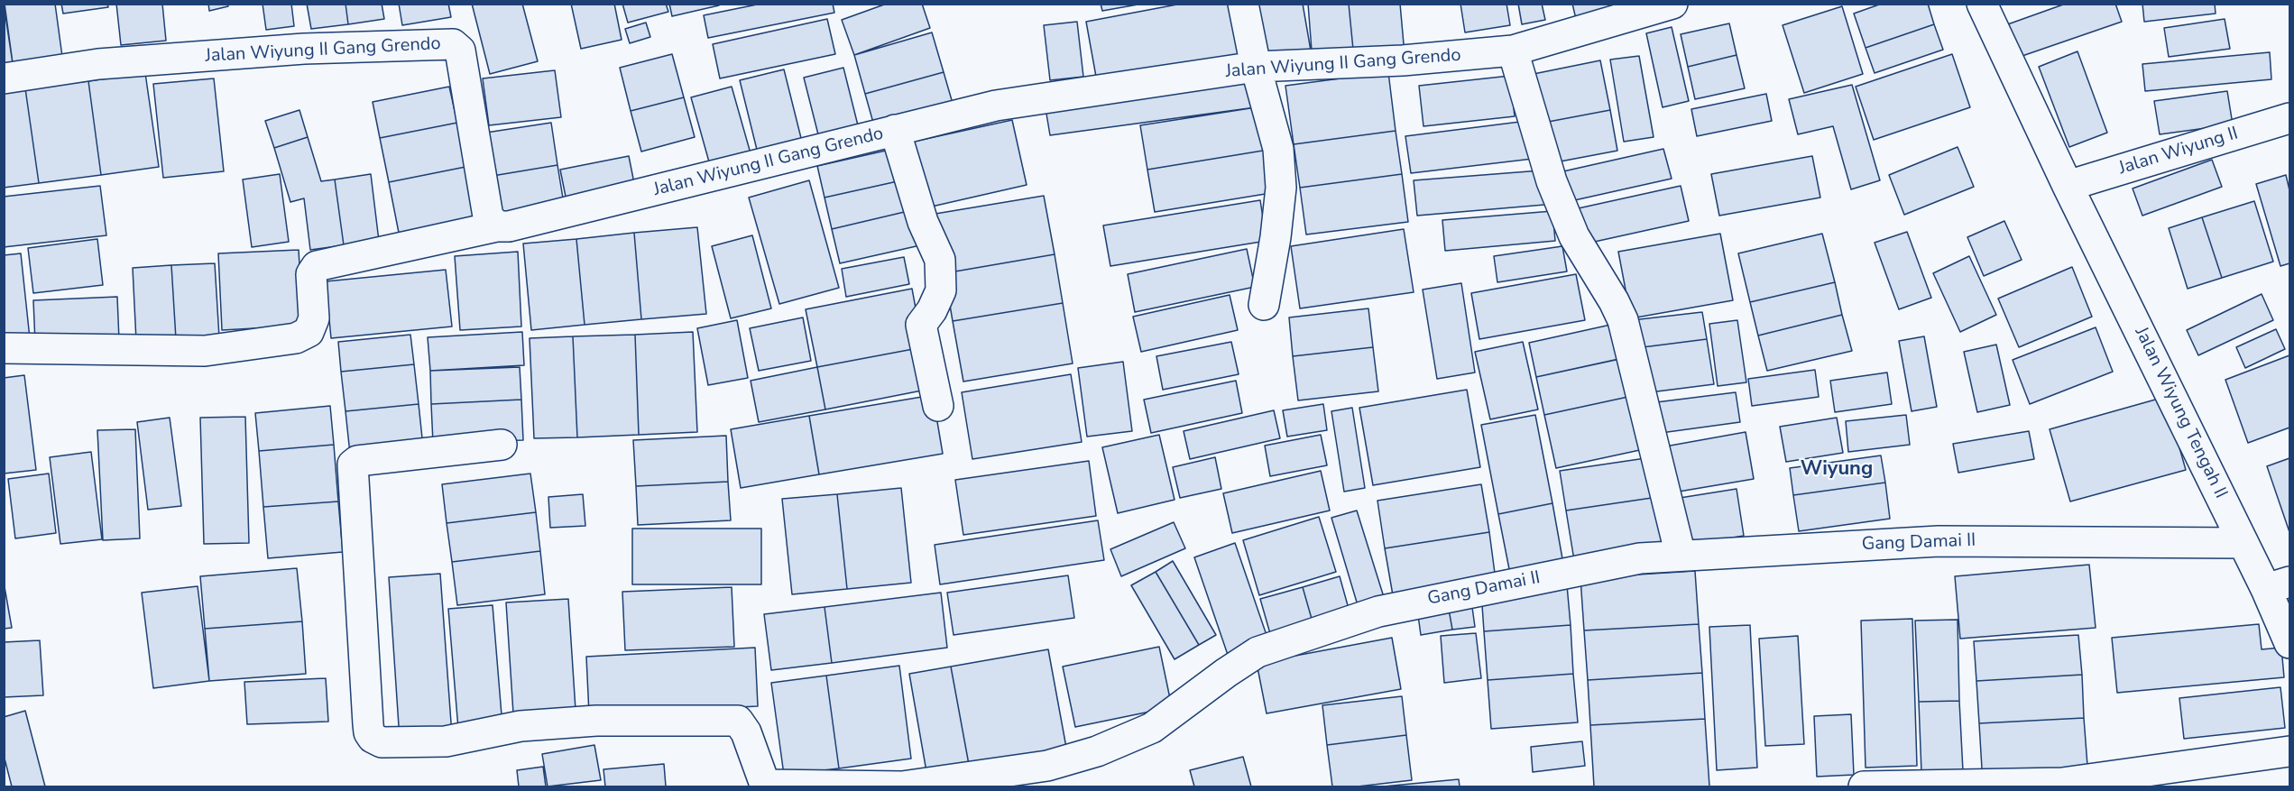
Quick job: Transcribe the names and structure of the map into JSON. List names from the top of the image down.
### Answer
{
  "streets": {
    "street": [
      "Jalan Wiyung II Gang Grendo",
      "Jalan Wiyung II",
      "Jalan Wiyung Tengah II",
      "Gang Damai II"
    ]
  },
  "crossings": [
    ["Jalan Wiyung II", "Jalan Wiyung Tengah II"],
    ["Jalan Wiyung Tengah II", "Gang Damai II"]
  ],
  "districts": ["Wiyung"]
}
